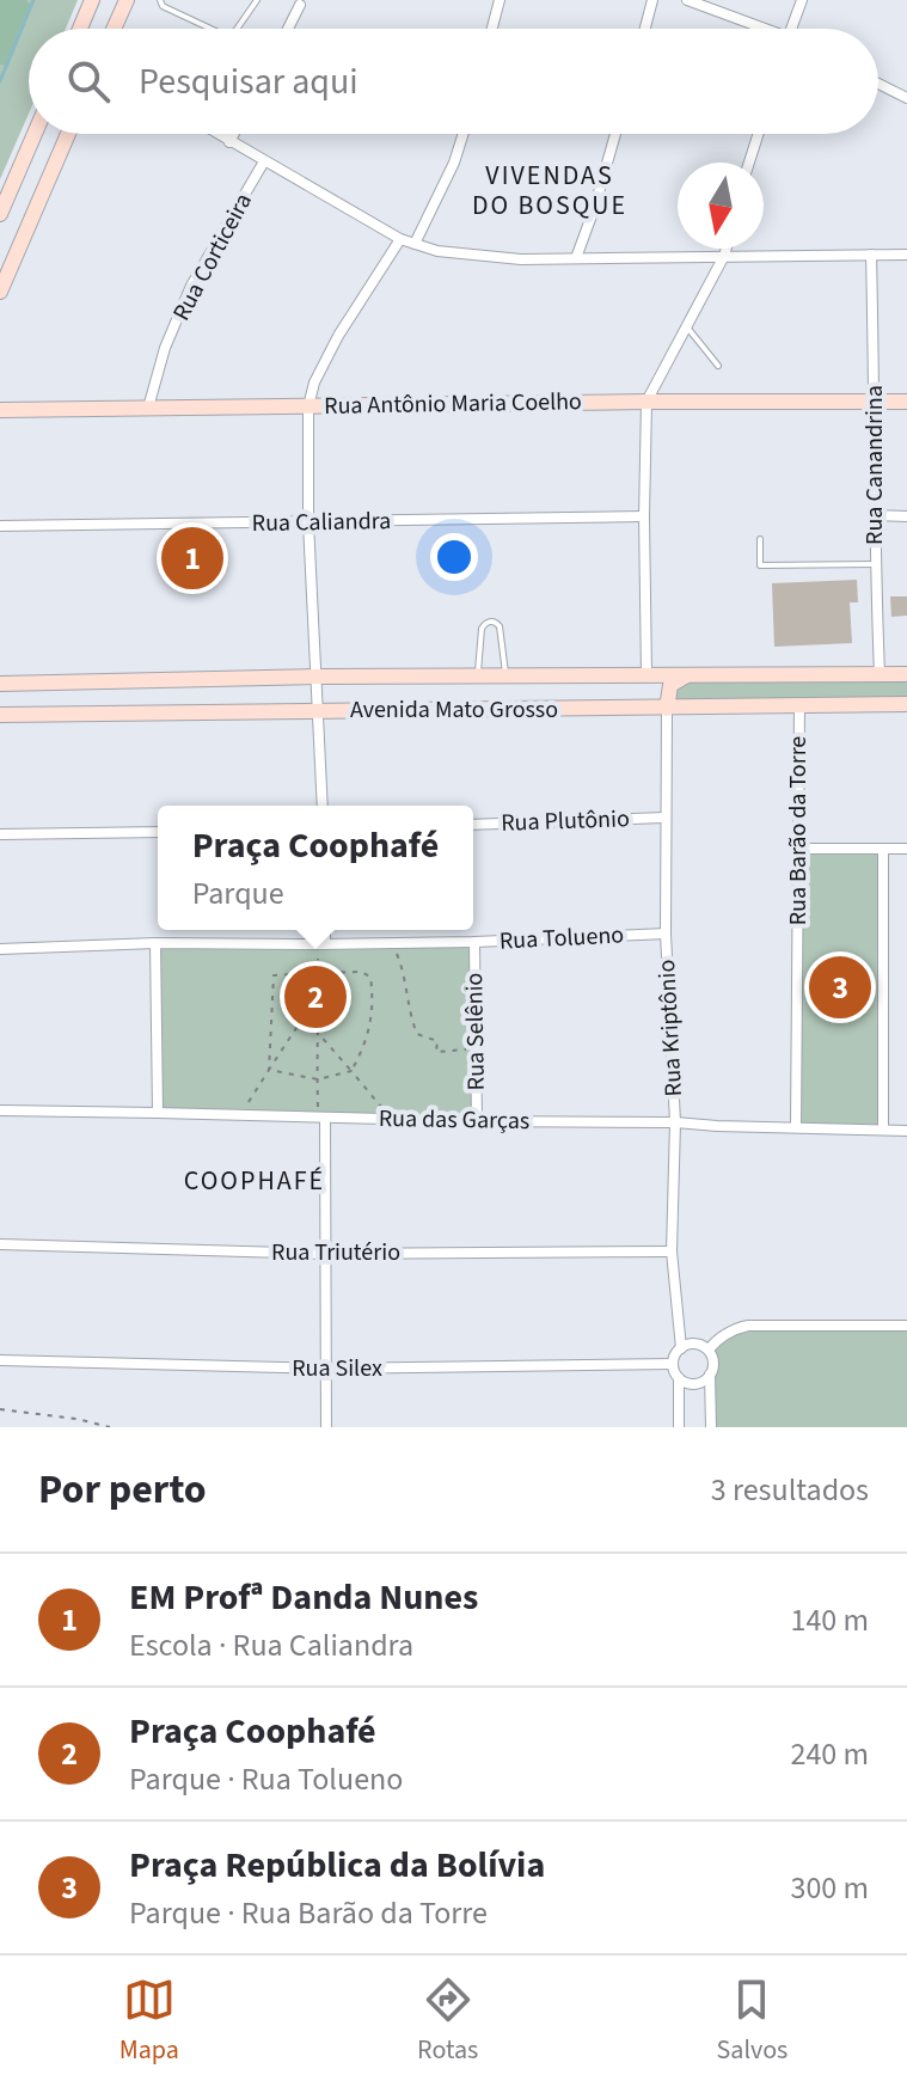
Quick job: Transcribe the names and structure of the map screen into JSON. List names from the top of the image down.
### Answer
{
  "streets": {
    "main road": ["Rua Antônio Maria Coelho", "Avenida Mato Grosso"],
    "street": [
      "Rua Corticeira",
      "Rua Canandrina",
      "Rua Caliandra",
      "Rua Plutônio",
      "Rua Barão da Torre",
      "Rua Tolueno",
      "Rua Kriptônio",
      "Rua Selênio",
      "Rua das Garças",
      "Rua Triutério",
      "Rua Silex"
    ]
  },
  "crossings": [
    ["Rua Corticeira", "Rua Antônio Maria Coelho"],
    ["Rua Antônio Maria Coelho", "Rua Canandrina"],
    ["Rua Canandrina", "Avenida Mato Grosso"],
    ["Avenida Mato Grosso", "Rua Barão da Torre"],
    ["Avenida Mato Grosso", "Rua Kriptônio"],
    ["Rua Plutônio", "Rua Kriptônio"],
    ["Rua Barão da Torre", "Rua das Garças"],
    ["Rua Tolueno", "Rua Kriptônio"],
    ["Rua Tolueno", "Rua Selênio"],
    ["Rua Kriptônio", "Rua das Garças"],
    ["Rua Kriptônio", "Rua Triutério"],
    ["Rua Kriptônio", "Rua Silex"],
    ["Rua Selênio", "Rua das Garças"]
  ],
  "districts": ["VIVENDAS DO BOSQUE", "COOPHAFÉ"],
  "north": "bottom",
  "page": {
    "search": "Pesquisar aqui",
    "pins": ["1", "3", "2"],
    "popup": ["Praça Coophafé", "Parque"],
    "heading": ["Por perto", "3 resultados"],
    "list": [
      {
        "mark": "1",
        "name": "EM Profª Danda Nunes",
        "note": "Escola · Rua Caliandra",
        "value": "140 m"
      },
      {
        "mark": "2",
        "name": "Praça Coophafé",
        "note": "Parque · Rua Tolueno",
        "value": "240 m"
      },
      {
        "mark": "3",
        "name": "Praça República da Bolívia",
        "note": "Parque · Rua Barão da Torre",
        "value": "300 m"
      }
    ],
    "nav": ["Mapa", "Rotas", "Salvos"]
  }
}
